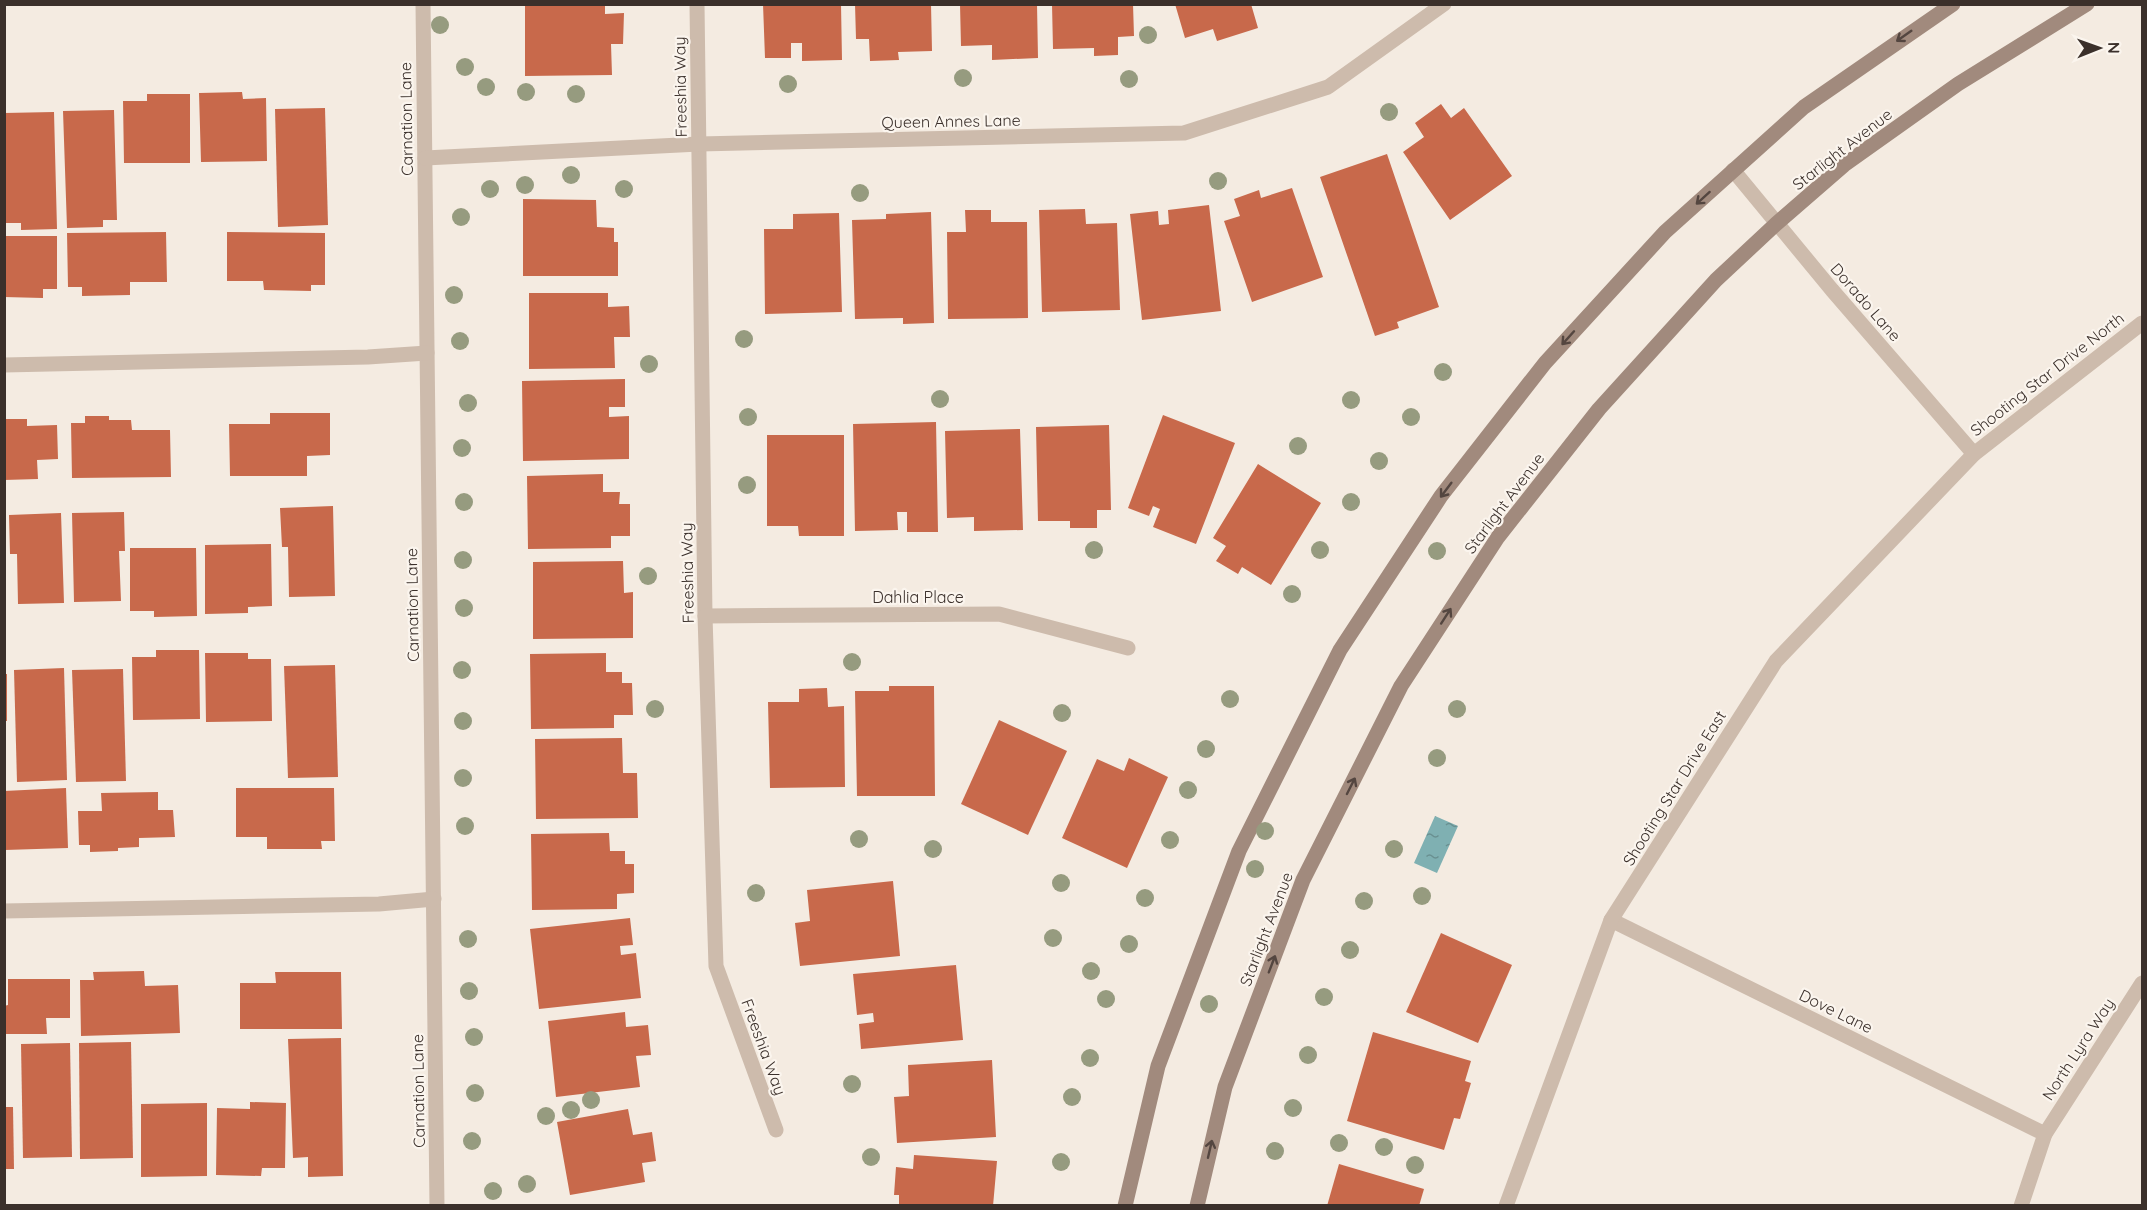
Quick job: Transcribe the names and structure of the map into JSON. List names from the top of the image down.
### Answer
{
  "streets": {
    "street": [
      "Freeshia Way",
      "Carnation Lane",
      "Queen Annes Lane",
      "Starlight Avenue",
      "Dorado Lane",
      "Shooting Star Drive North",
      "Dahlia Place",
      "Shooting Star Drive East",
      "Dove Lane",
      "North Lyra Way"
    ]
  },
  "crossings": [
    ["Freeshia Way", "Queen Annes Lane"],
    ["Freeshia Way", "Dahlia Place"],
    ["Carnation Lane", "Queen Annes Lane"],
    ["Starlight Avenue", "Dorado Lane"],
    ["Dorado Lane", "Shooting Star Drive North"],
    ["Dorado Lane", "Shooting Star Drive East"],
    ["Shooting Star Drive North", "Shooting Star Drive East"],
    ["Shooting Star Drive East", "Dove Lane"],
    ["Dove Lane", "North Lyra Way"]
  ],
  "north": "right"
}
